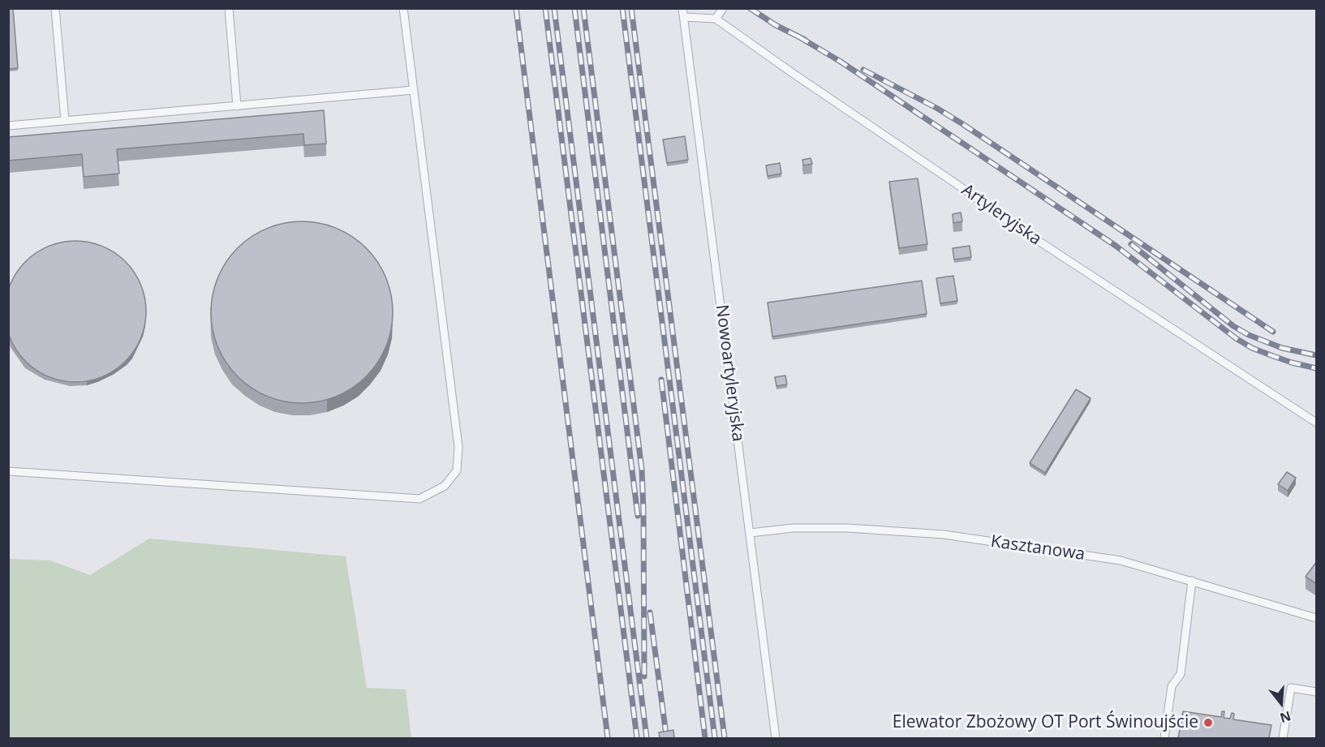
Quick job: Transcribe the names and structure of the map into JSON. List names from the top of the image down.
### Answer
{
  "streets": {
    "lane": ["Artyleryjska", "Nowoartyleryjska", "Kasztanowa"]
  },
  "crossings": [
    ["Nowoartyleryjska", "Kasztanowa"]
  ],
  "places": ["Elewator Zbożowy OT Port Świnoujście"],
  "north": "bottom"
}
